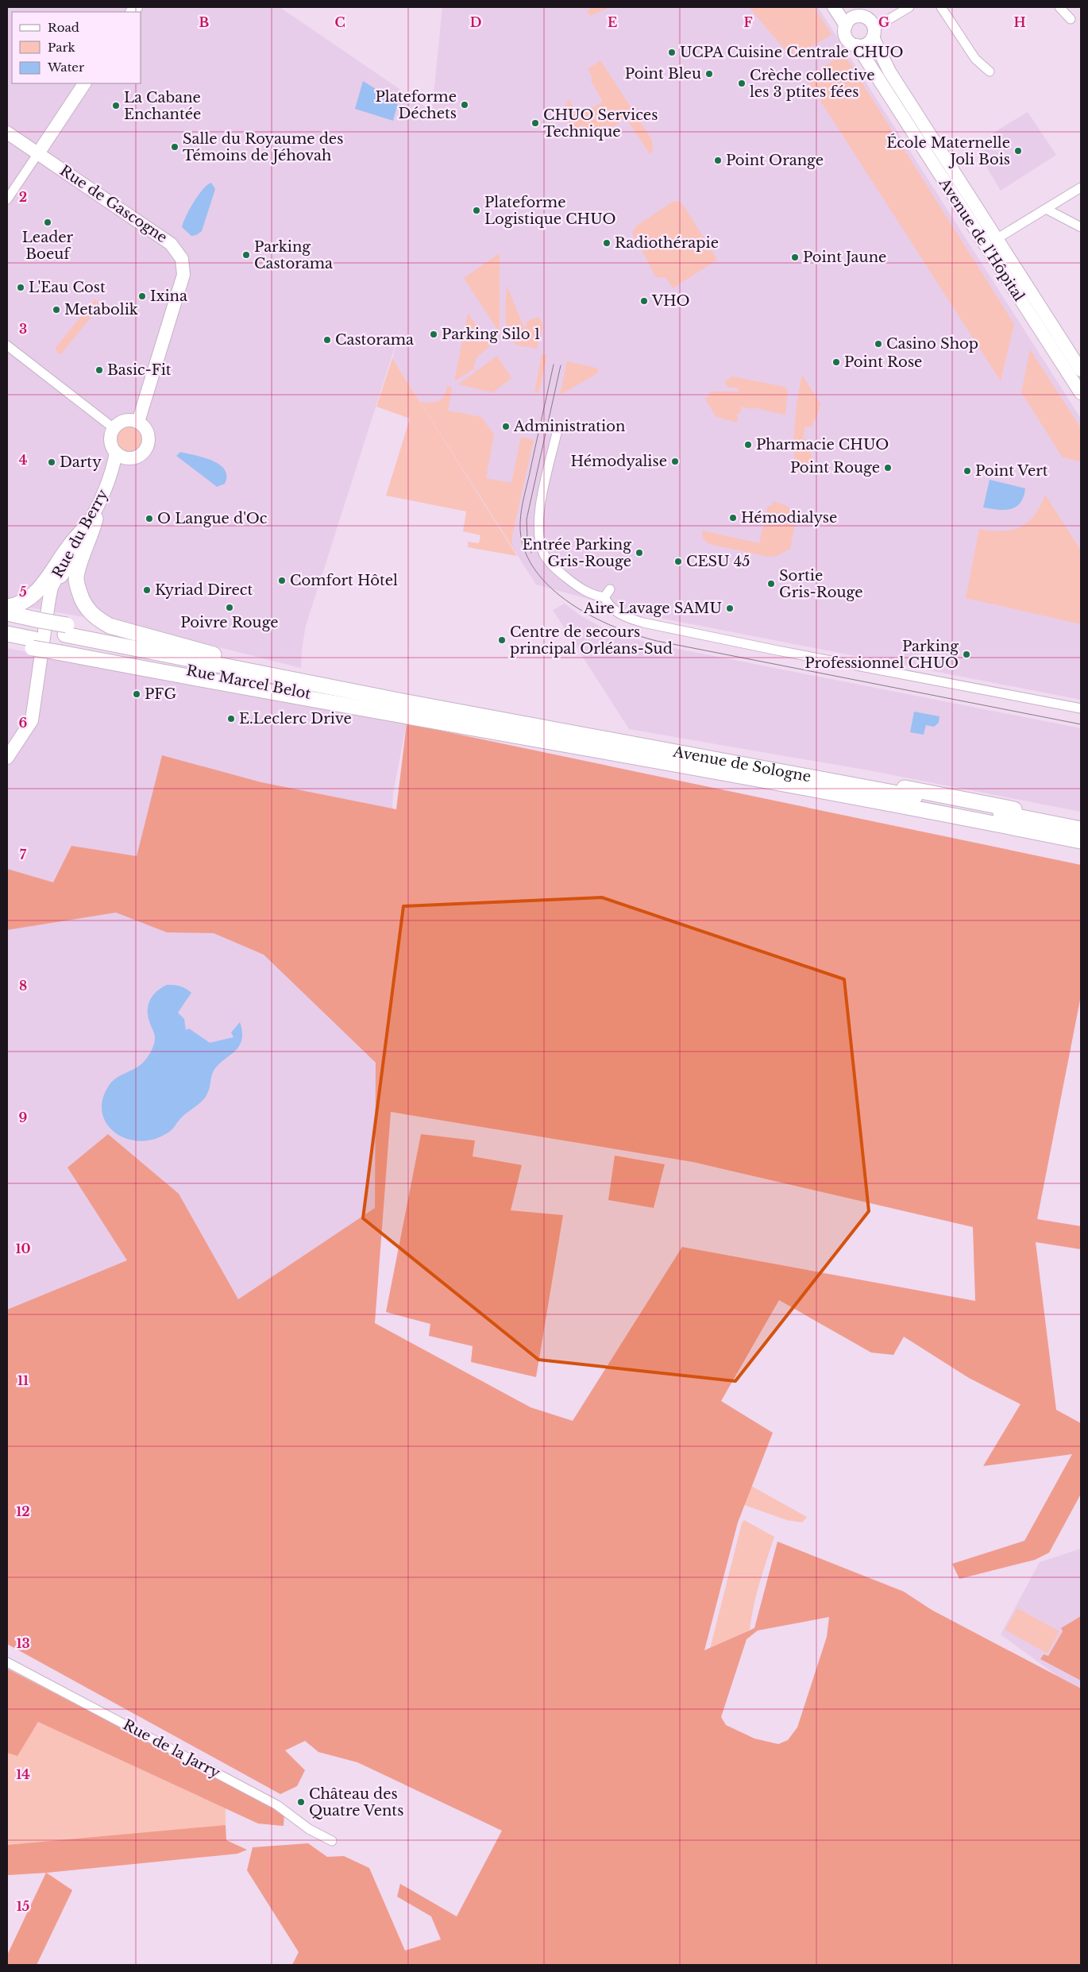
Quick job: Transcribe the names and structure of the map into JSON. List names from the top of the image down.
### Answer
{
  "streets": {
    "main road": ["Rue Marcel Belot", "Avenue de Sologne"],
    "street": [
      "Rue de Gascogne",
      "Avenue de l'Hôpital",
      "Rue du Berry",
      "Rue de la Jarry"
    ]
  },
  "crossings": [
    ["Rue de Gascogne", "Rue du Berry"],
    ["Rue du Berry", "Rue Marcel Belot"],
    ["Rue Marcel Belot", "Avenue de Sologne"]
  ],
  "places": [
    "UCPA Cuisine Centrale CHUO",
    "Point Bleu",
    "Crèche collective les 3 ptites fées",
    "Plateforme Déchets",
    "La Cabane Enchantée",
    "CHUO Services Technique",
    "Salle du Royaume des Témoins de Jéhovah",
    "École Maternelle Joli Bois",
    "Point Orange",
    "Plateforme Logistique CHUO",
    "Leader Boeuf",
    "Radiothérapie",
    "Parking Castorama",
    "Point Jaune",
    "L'Eau Cost",
    "Ixina",
    "VHO",
    "Metabolik",
    "Parking Silo 1",
    "Castorama",
    "Casino Shop",
    "Point Rose",
    "Basic-Fit",
    "Administration",
    "Pharmacie CHUO",
    "Hémodyalise",
    "Darty",
    "Point Rouge",
    "Point Vert",
    "Hémodialyse",
    "O Langue d'Oc",
    "Entrée Parking Gris-Rouge",
    "CESU 45",
    "Comfort Hôtel",
    "Sortie Gris-Rouge",
    "Kyriad Direct",
    "Poivre Rouge",
    "Aire Lavage SAMU",
    "Centre de secours principal Orléans-Sud",
    "Parking Professionnel CHUO",
    "PFG",
    "E.Leclerc Drive",
    "Château des Quatre Vents"
  ],
  "legend": ["Road", "Park", "Water"],
  "grid": {
    "columns": [
      "B",
      "C",
      "D",
      "E",
      "F",
      "G",
      "H"
    ],
    "rows": [
      "2",
      "3",
      "4",
      "5",
      "6",
      "7",
      "8",
      "9",
      "10",
      "11",
      "12",
      "13",
      "14",
      "15"
    ]
  }
}
